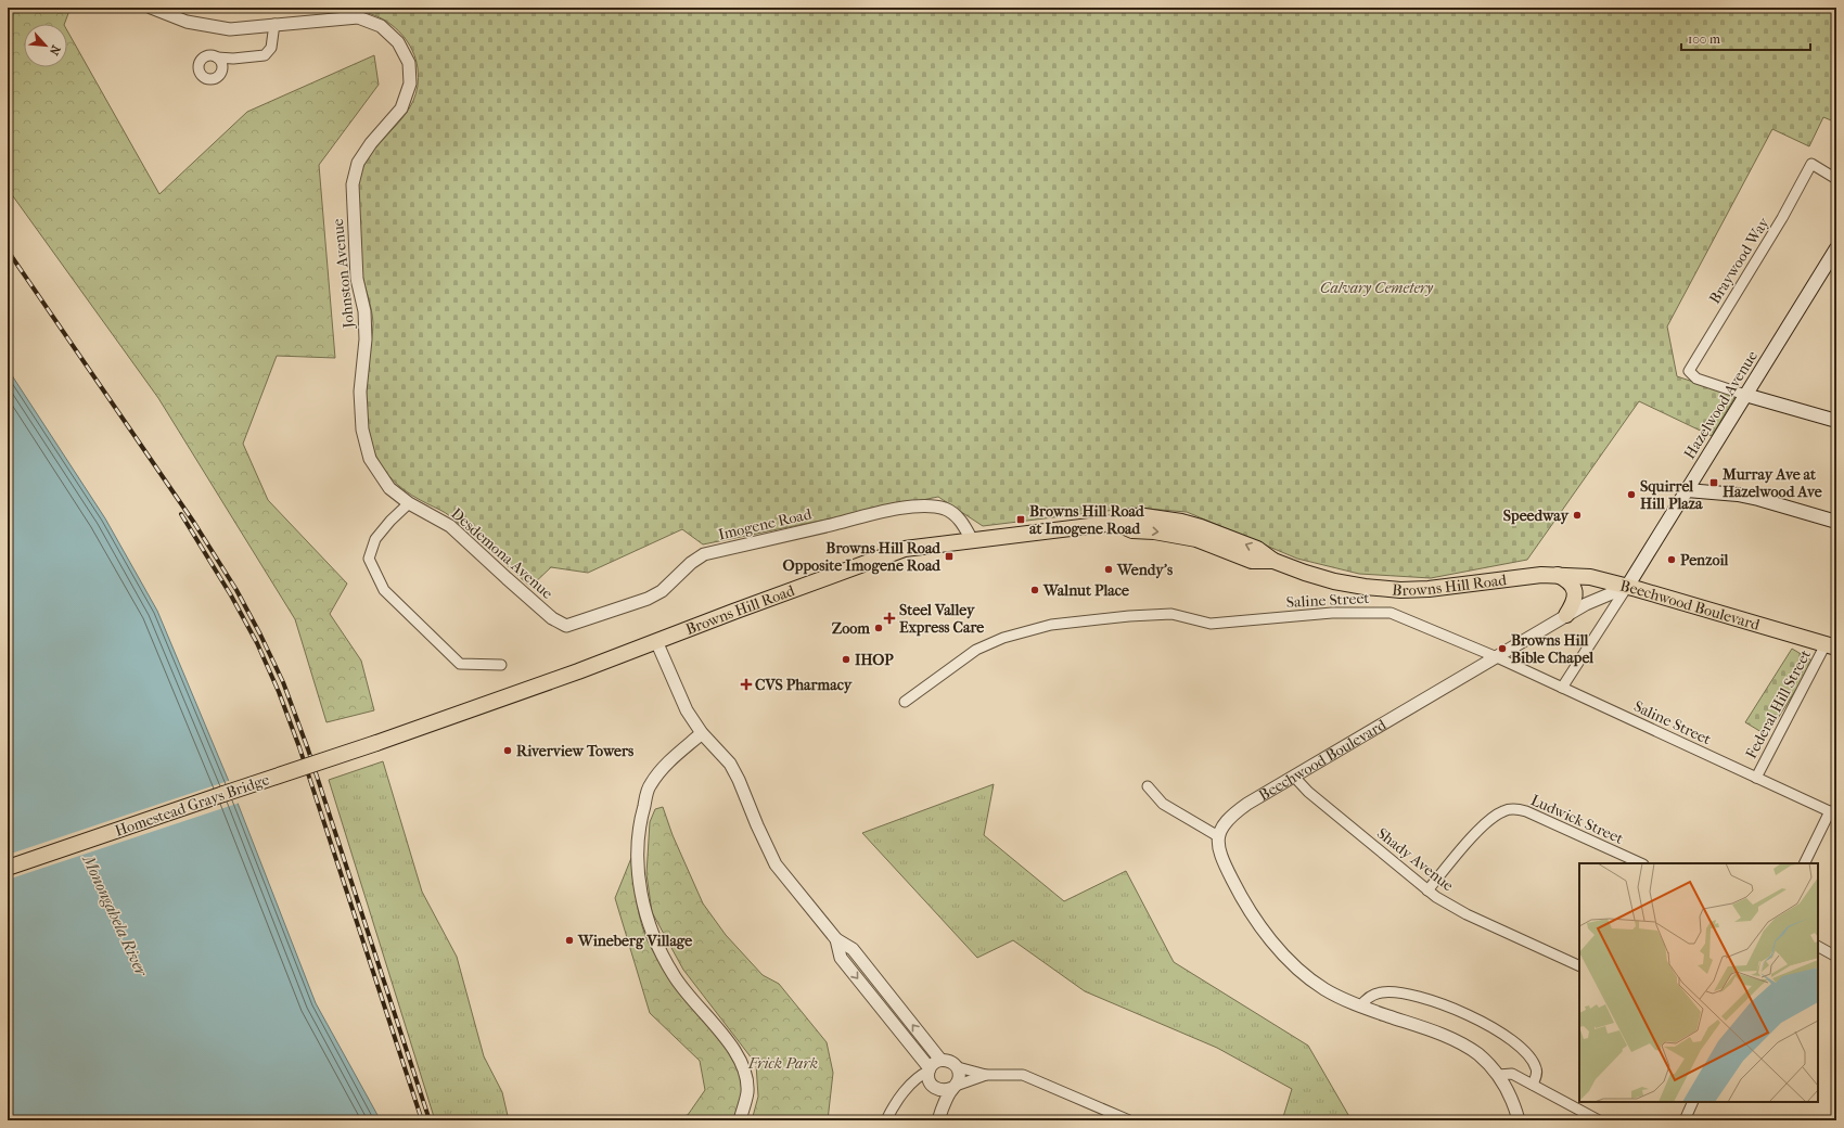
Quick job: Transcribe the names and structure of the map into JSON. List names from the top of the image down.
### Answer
{
  "streets": {
    "main road": [
      "Hazelwood Avenue",
      "Browns Hill Road",
      "Beechwood Boulevard",
      "Homestead Grays Bridge"
    ],
    "street": [
      "Braywood Way",
      "Johnston Avenue",
      "Imogene Road",
      "Desdemona Avenue",
      "Saline Street",
      "Federal Hill Street",
      "Ludwick Street",
      "Shady Avenue"
    ]
  },
  "crossings": [
    ["Braywood Way", "Hazelwood Avenue"],
    ["Johnston Avenue", "Desdemona Avenue"],
    ["Hazelwood Avenue", "Browns Hill Road"],
    ["Hazelwood Avenue", "Saline Street"],
    ["Hazelwood Avenue", "Beechwood Boulevard"],
    ["Imogene Road", "Desdemona Avenue"],
    ["Imogene Road", "Browns Hill Road"],
    ["Browns Hill Road", "Beechwood Boulevard"],
    ["Browns Hill Road", "Homestead Grays Bridge"],
    ["Saline Street", "Beechwood Boulevard"],
    ["Saline Street", "Federal Hill Street"],
    ["Beechwood Boulevard", "Federal Hill Street"],
    ["Beechwood Boulevard", "Shady Avenue"],
    ["Ludwick Street", "Shady Avenue"]
  ],
  "water": ["Monongahela River"],
  "parks": ["Calvary Cemetery", "Frick Park"],
  "places": {
    "transit": ["Murray Ave at Hazelwood Ave", "Browns Hill Road at Imogene Road", "Browns Hill Road Opposite Imogene Road"],
    "other": [
      "Squirrel Hill Plaza",
      "Speedway",
      "Penzoil",
      "Wendy's",
      "Walnut Place",
      "Zoom",
      "Browns Hill Bible Chapel",
      "IHOP",
      "Riverview Towers",
      "Wineberg Village"
    ],
    "health": ["Steel Valley Express Care", "CVS Pharmacy"]
  },
  "scale_bar": "100 m",
  "north": "bottom right"
}
